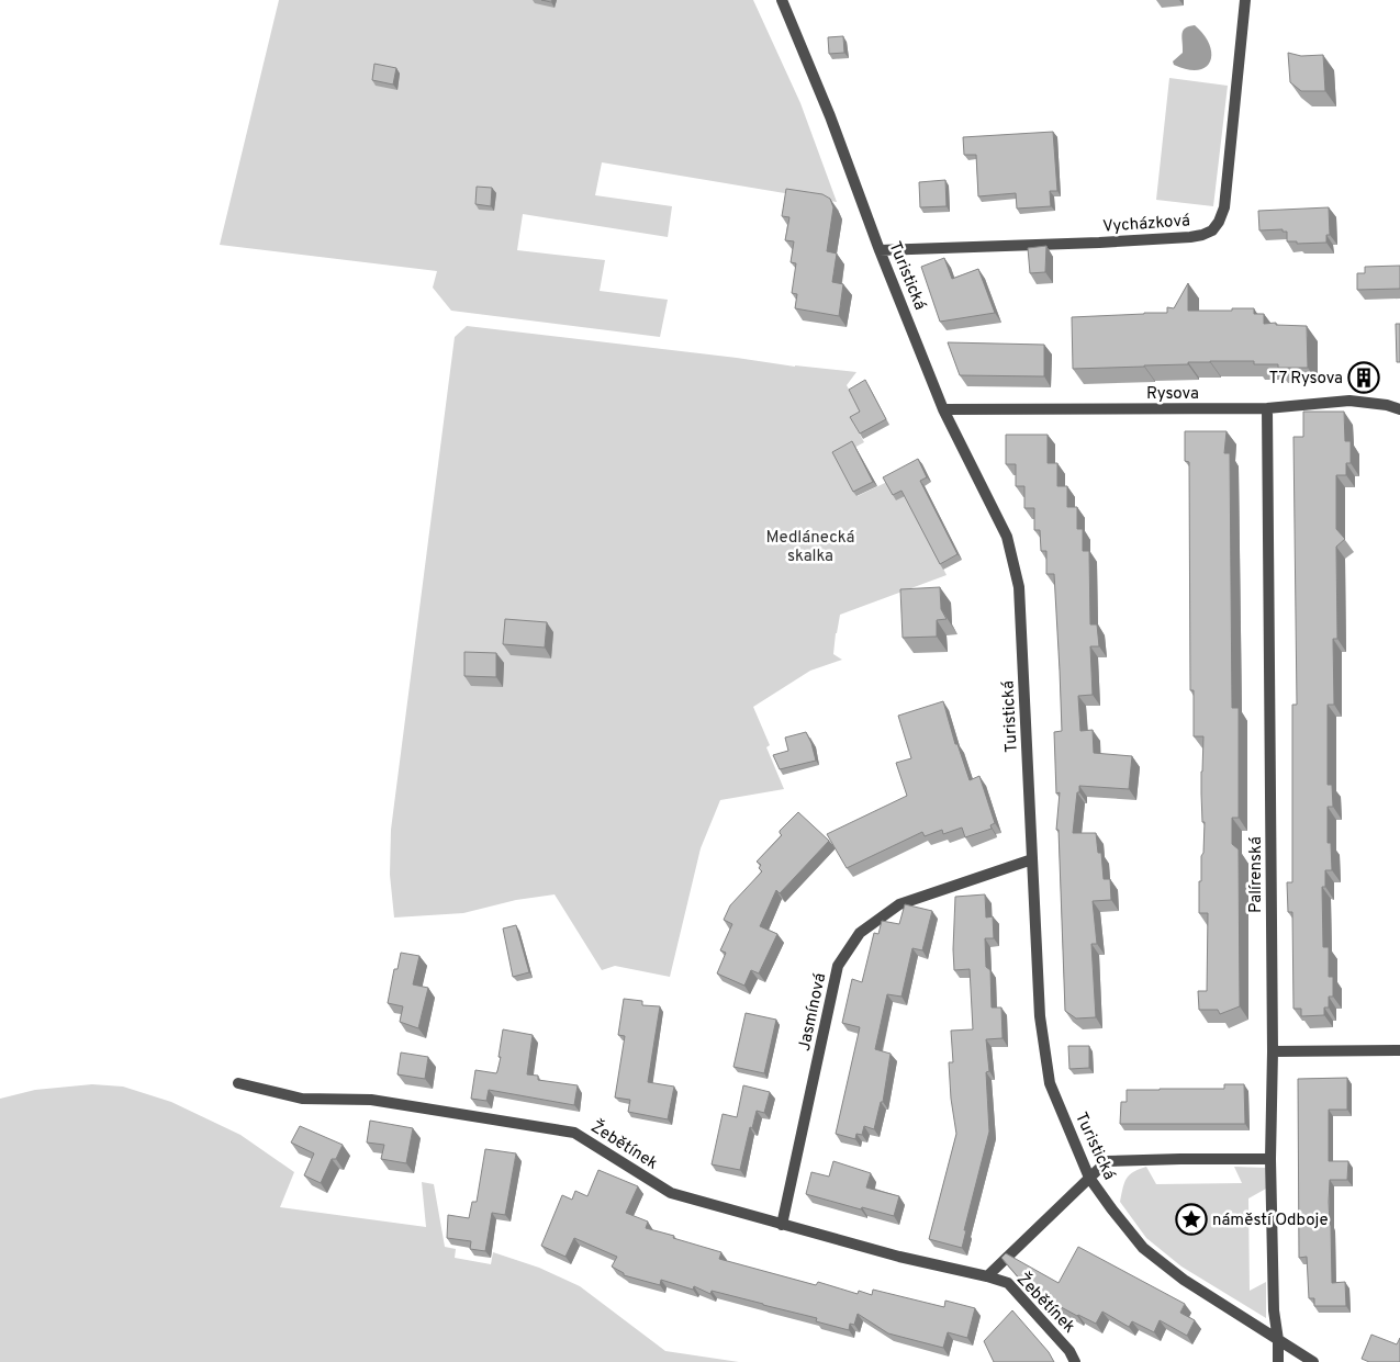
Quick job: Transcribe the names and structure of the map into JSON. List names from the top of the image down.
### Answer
{
  "streets": {
    "street": [
      "Vycházková",
      "Turistická",
      "Rysova",
      "Palírenská",
      "Jasmínová",
      "Žebětínek"
    ]
  },
  "crossings": [
    ["Vycházková", "Turistická"],
    ["Turistická", "Rysova"],
    ["Turistická", "Palírenská"],
    ["Turistická", "Jasmínová"],
    ["Turistická", "Žebětínek"],
    ["Rysova", "Palírenská"],
    ["Jasmínová", "Žebětínek"]
  ],
  "parks": ["Medlánecká skalka"],
  "places": {
    "building": ["T7 Rysova"],
    "place": ["náměstí Odboje"]
  }
}
